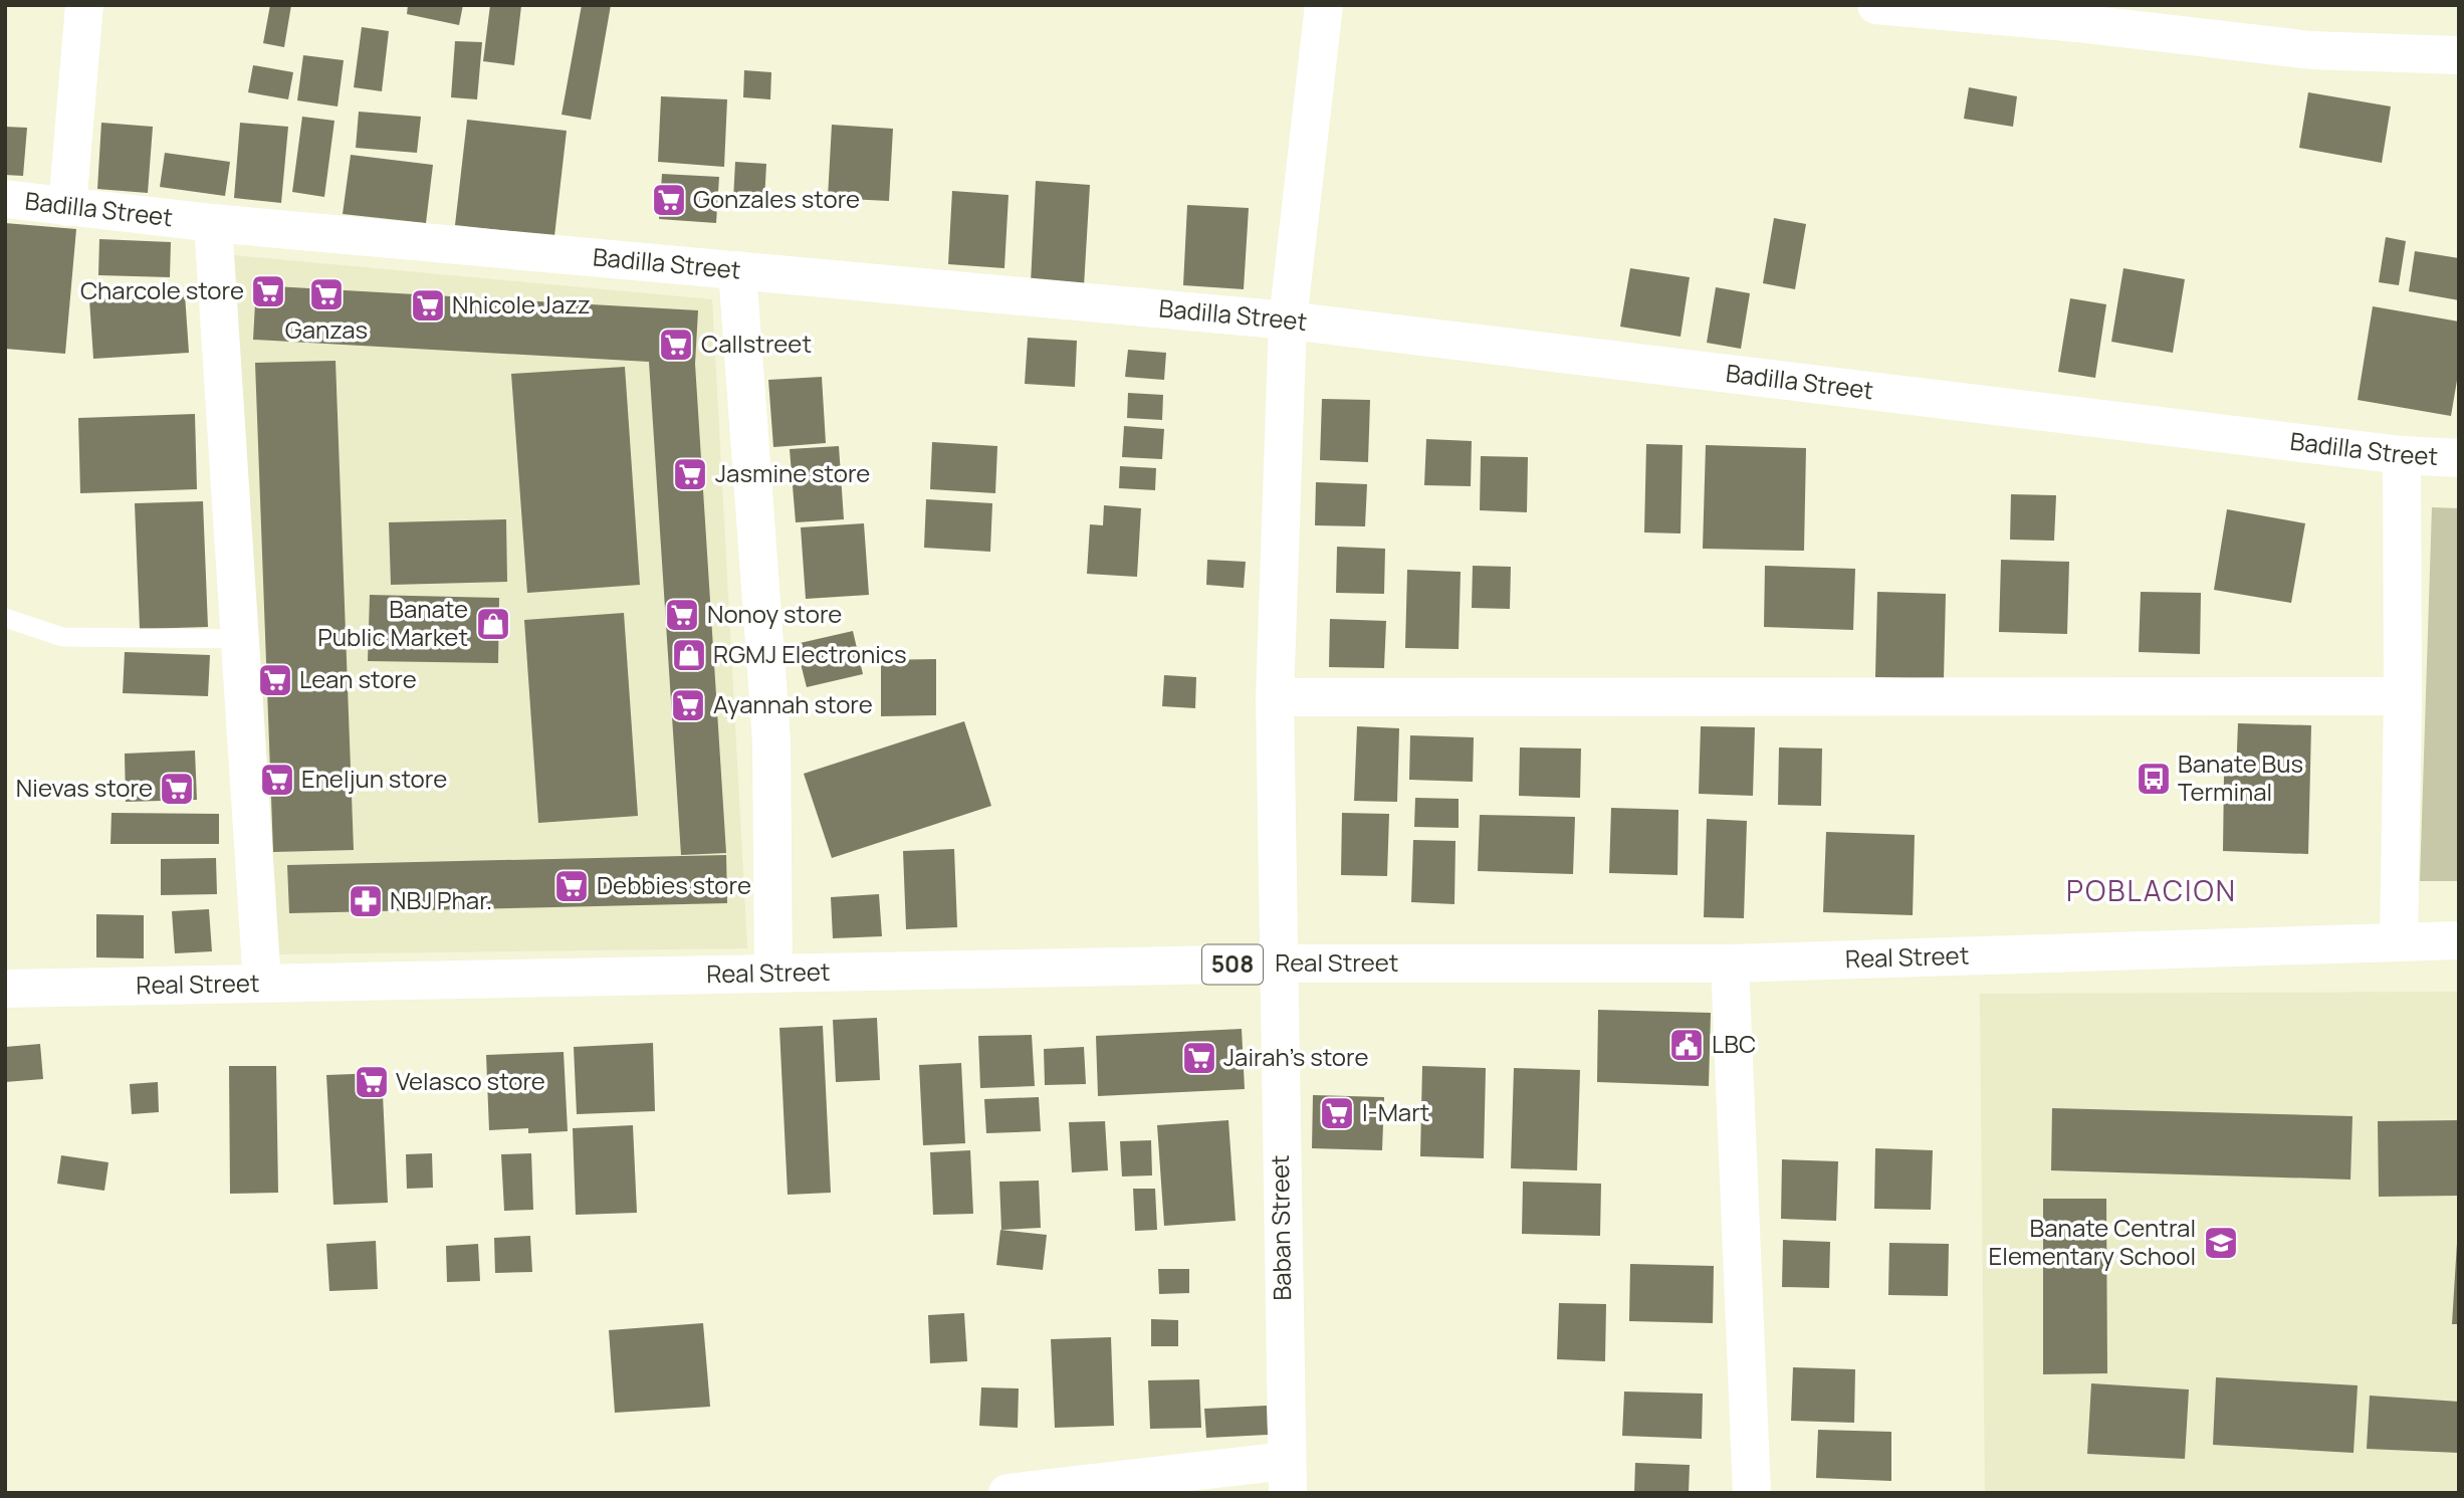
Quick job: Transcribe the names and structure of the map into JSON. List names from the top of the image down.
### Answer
{
  "streets": {
    "street": [
      "Badilla Street",
      "Real Street",
      "508",
      "Baban Street"
    ]
  },
  "crossings": [
    ["Badilla Street", "Baban Street"],
    ["Real Street", "Baban Street"]
  ],
  "districts": ["POBLACION"],
  "places": {
    "supermarket": [
      "Gonzales store",
      "Charcole store",
      "Ganzas",
      "Nhicole Jazz",
      "Callstreet",
      "Jasmine store",
      "Nonoy store",
      "Lean store",
      "Ayannah store",
      "Eneljun store",
      "Nievas store",
      "Debbies store",
      "Jairah's store",
      "Velasco store",
      "I-Mart"
    ],
    "shop": ["Banate Public Market", "RGMJ Electronics"],
    "bus stop": ["Banate Bus Terminal"],
    "pharmacy": ["NBJ Phar."],
    "public building": ["LBC"],
    "school or university": ["Banate Central Elementary School"]
  }
}
